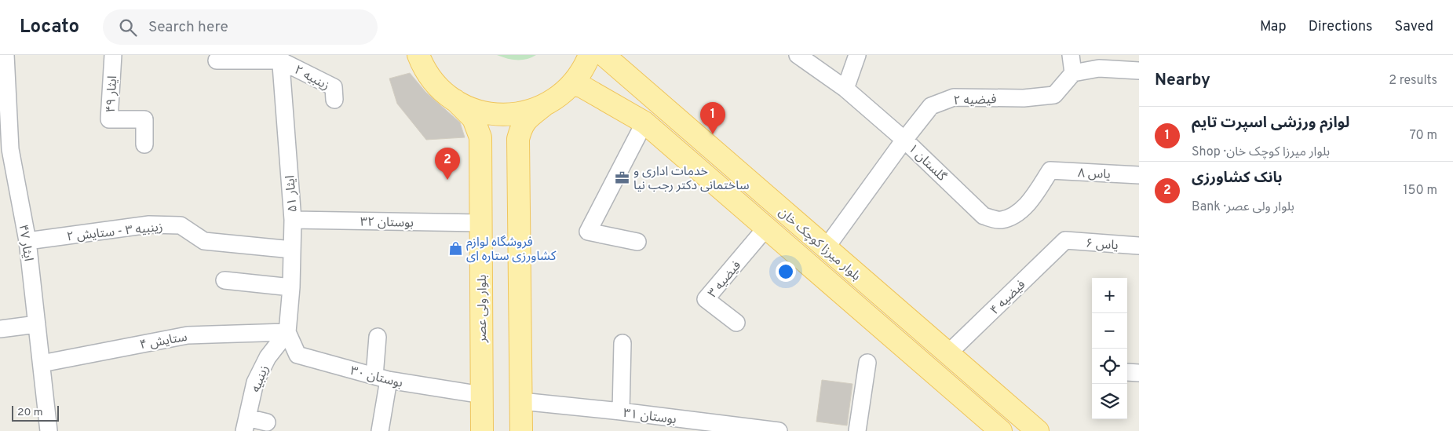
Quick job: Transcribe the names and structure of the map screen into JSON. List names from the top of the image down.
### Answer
{
  "streets": {
    "main road": ["بلوار میرزا کوچک خان", "بلوار ولی عصر"],
    "street": [
      "زینبیه ۲",
      "ایثار ۴۹",
      "فیضیه ۲",
      "گلستان ۱",
      "یاس ۸",
      "ایثار ۵۱",
      "بوستان ۳۲",
      "زینبیه ۳ - ستایش ۲",
      "ایثار ۴۷",
      "یاس ۶",
      "فیضیه ۳",
      "فیضیه ۴",
      "ستایش ۴",
      "بوستان ۳۰",
      "زینبیه",
      "بوستان ۳۱"
    ]
  },
  "crossings": [
    ["زینبیه ۲", "ایثار ۵۱"],
    ["فیضیه ۲", "گلستان ۱"],
    ["فیضیه ۲", "بلوار میرزا کوچک خان"],
    ["گلستان ۱", "یاس ۸"],
    ["ایثار ۵۱", "بوستان ۳۲"],
    ["ایثار ۵۱", "زینبیه ۳ - ستایش ۲"],
    ["ایثار ۵۱", "ستایش ۴"],
    ["ایثار ۵۱", "بوستان ۳۰"],
    ["ایثار ۵۱", "زینبیه"],
    ["بوستان ۳۲", "بلوار ولی عصر"],
    ["زینبیه ۳ - ستایش ۲", "ایثار ۴۷"],
    ["ایثار ۴۷", "ستایش ۴"],
    ["بلوار میرزا کوچک خان", "فیضیه ۳"],
    ["بلوار میرزا کوچک خان", "فیضیه ۴"],
    ["یاس ۶", "فیضیه ۴"],
    ["بلوار ولی عصر", "بوستان ۳۰"],
    ["ستایش ۴", "بوستان ۳۰"],
    ["ستایش ۴", "زینبیه"],
    ["بوستان ۳۰", "زینبیه"]
  ],
  "places": {
    "office": ["خدمات اداری و ساختمانی دکتر رجب نیا"],
    "shop": ["فروشگاه لوازم کشاورزی ستاره ای"]
  },
  "scale_bar": "20 m",
  "page": {
    "header": "Locato",
    "search": "Search here",
    "nav": ["Map", "Directions", "Saved"],
    "heading": ["Nearby", "2 results"],
    "pins": ["1", "2"],
    "list": [
      {
        "mark": "1",
        "name": "لوازم ورزشی اسپرت تایم",
        "note": "Shop · بلوار میرزا کوچک خان",
        "value": "70 m"
      },
      {
        "mark": "2",
        "name": "بانک کشاورزی",
        "note": "Bank · بلوار ولی عصر",
        "value": "150 m"
      }
    ],
    "map_buttons": ["+", "−"],
    "scale": "20 m"
  }
}
